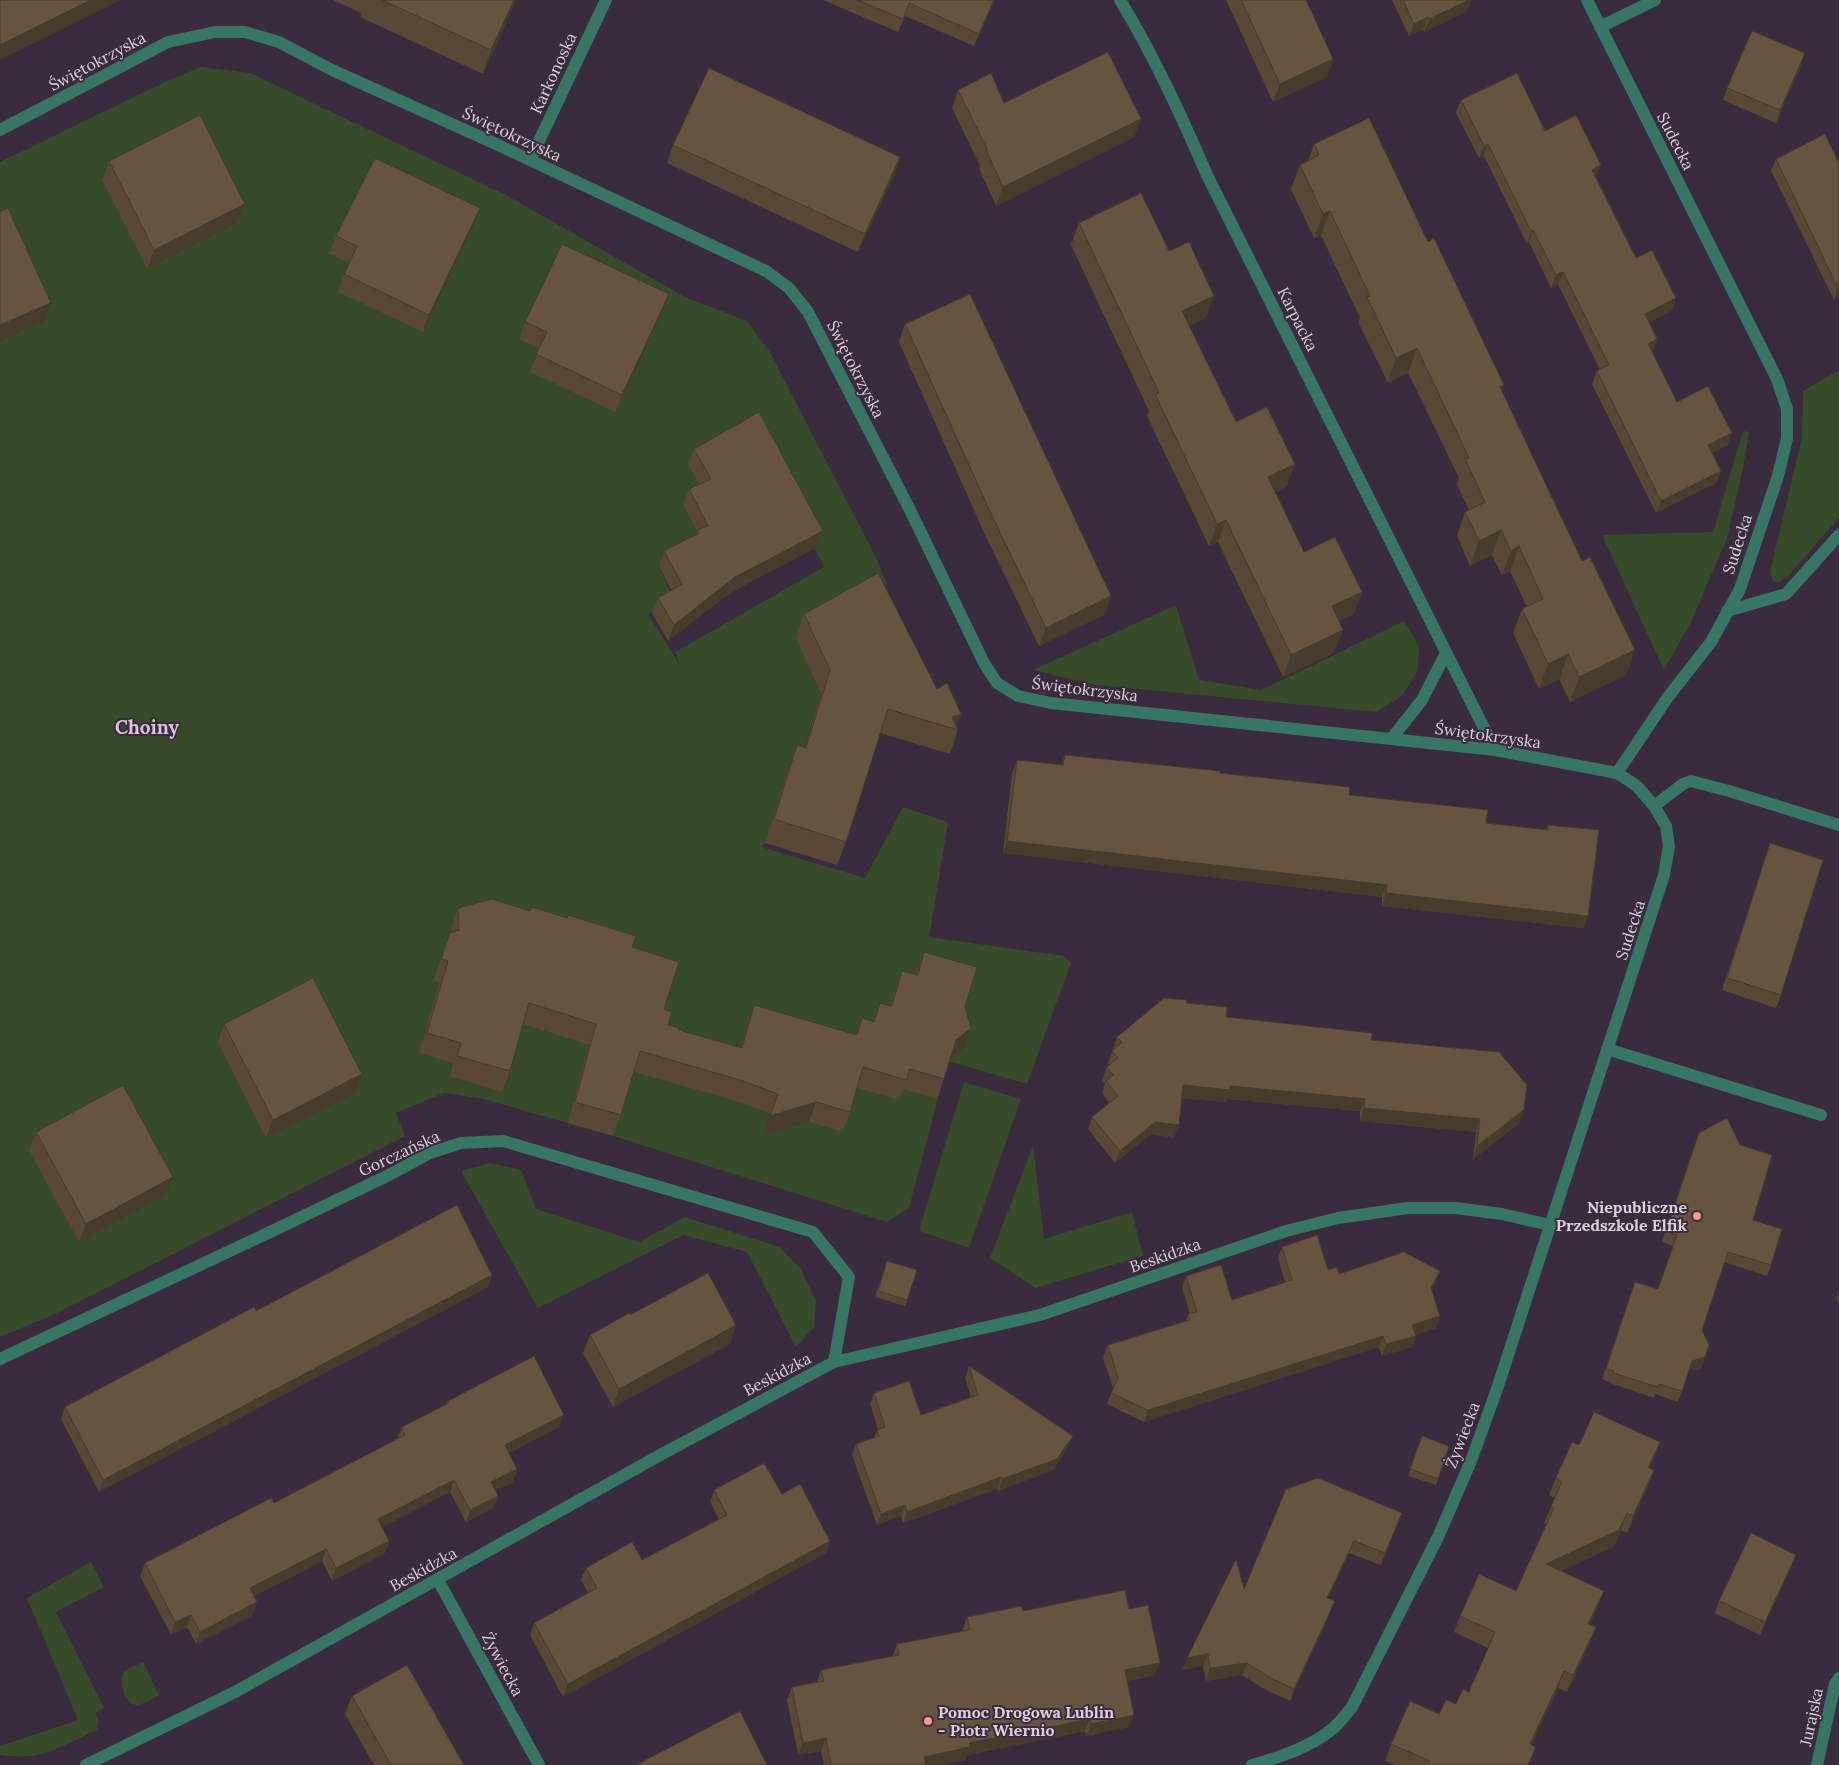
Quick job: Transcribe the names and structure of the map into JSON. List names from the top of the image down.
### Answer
{
  "streets": {
    "street": [
      "Świętokrzyska",
      "Karkonoska",
      "Sudecka",
      "Karpacka",
      "Gorczańska",
      "Beskidzka",
      "Żywiecka",
      "Jurajska"
    ]
  },
  "crossings": [
    ["Świętokrzyska", "Karkonoska"],
    ["Świętokrzyska", "Sudecka"],
    ["Świętokrzyska", "Karpacka"],
    ["Sudecka", "Żywiecka"],
    ["Gorczańska", "Beskidzka"],
    ["Beskidzka", "Żywiecka"]
  ],
  "districts": ["Choiny"],
  "places": ["Niepubliczne Przedszkole Elfik", "Pomoc Drogowa Lublin - Piotr Wiernio"]
}
